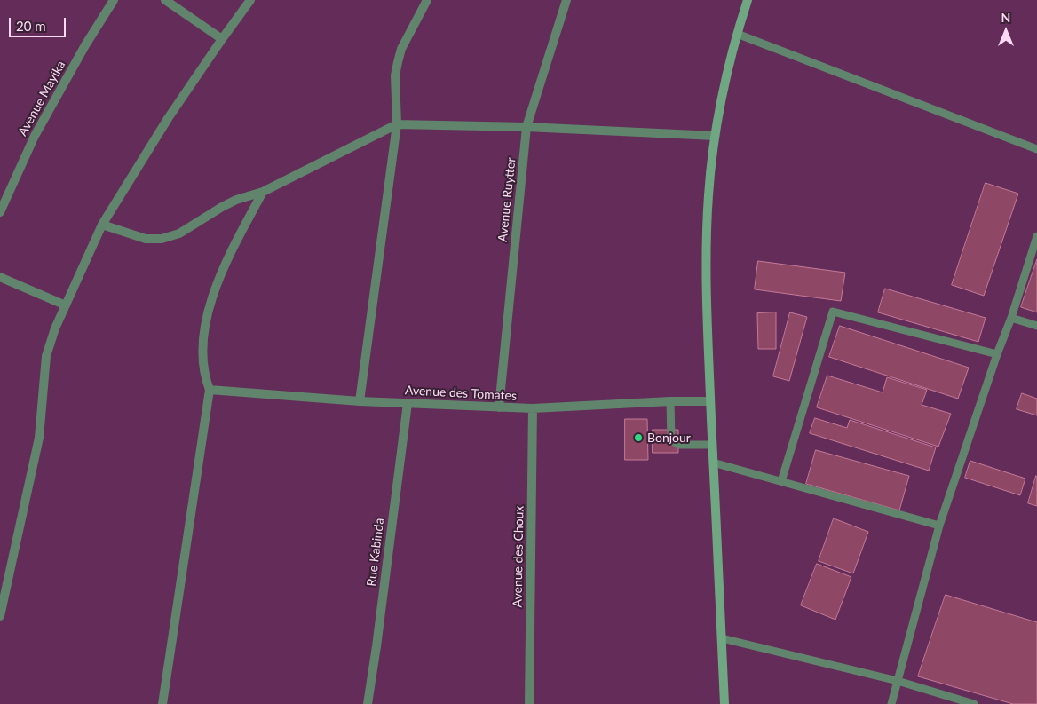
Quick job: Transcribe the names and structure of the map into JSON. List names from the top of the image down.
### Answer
{
  "streets": {
    "street": [
      "Avenue Mayika",
      "Avenue Ruytter",
      "Avenue des Tomates",
      "Rue Kabinda",
      "Avenue des Choux"
    ]
  },
  "crossings": [
    ["Avenue Ruytter", "Avenue des Tomates"],
    ["Avenue des Tomates", "Rue Kabinda"],
    ["Avenue des Tomates", "Avenue des Choux"]
  ],
  "places": ["Bonjour"],
  "scale_bar": "20 m",
  "north": "top"
}
